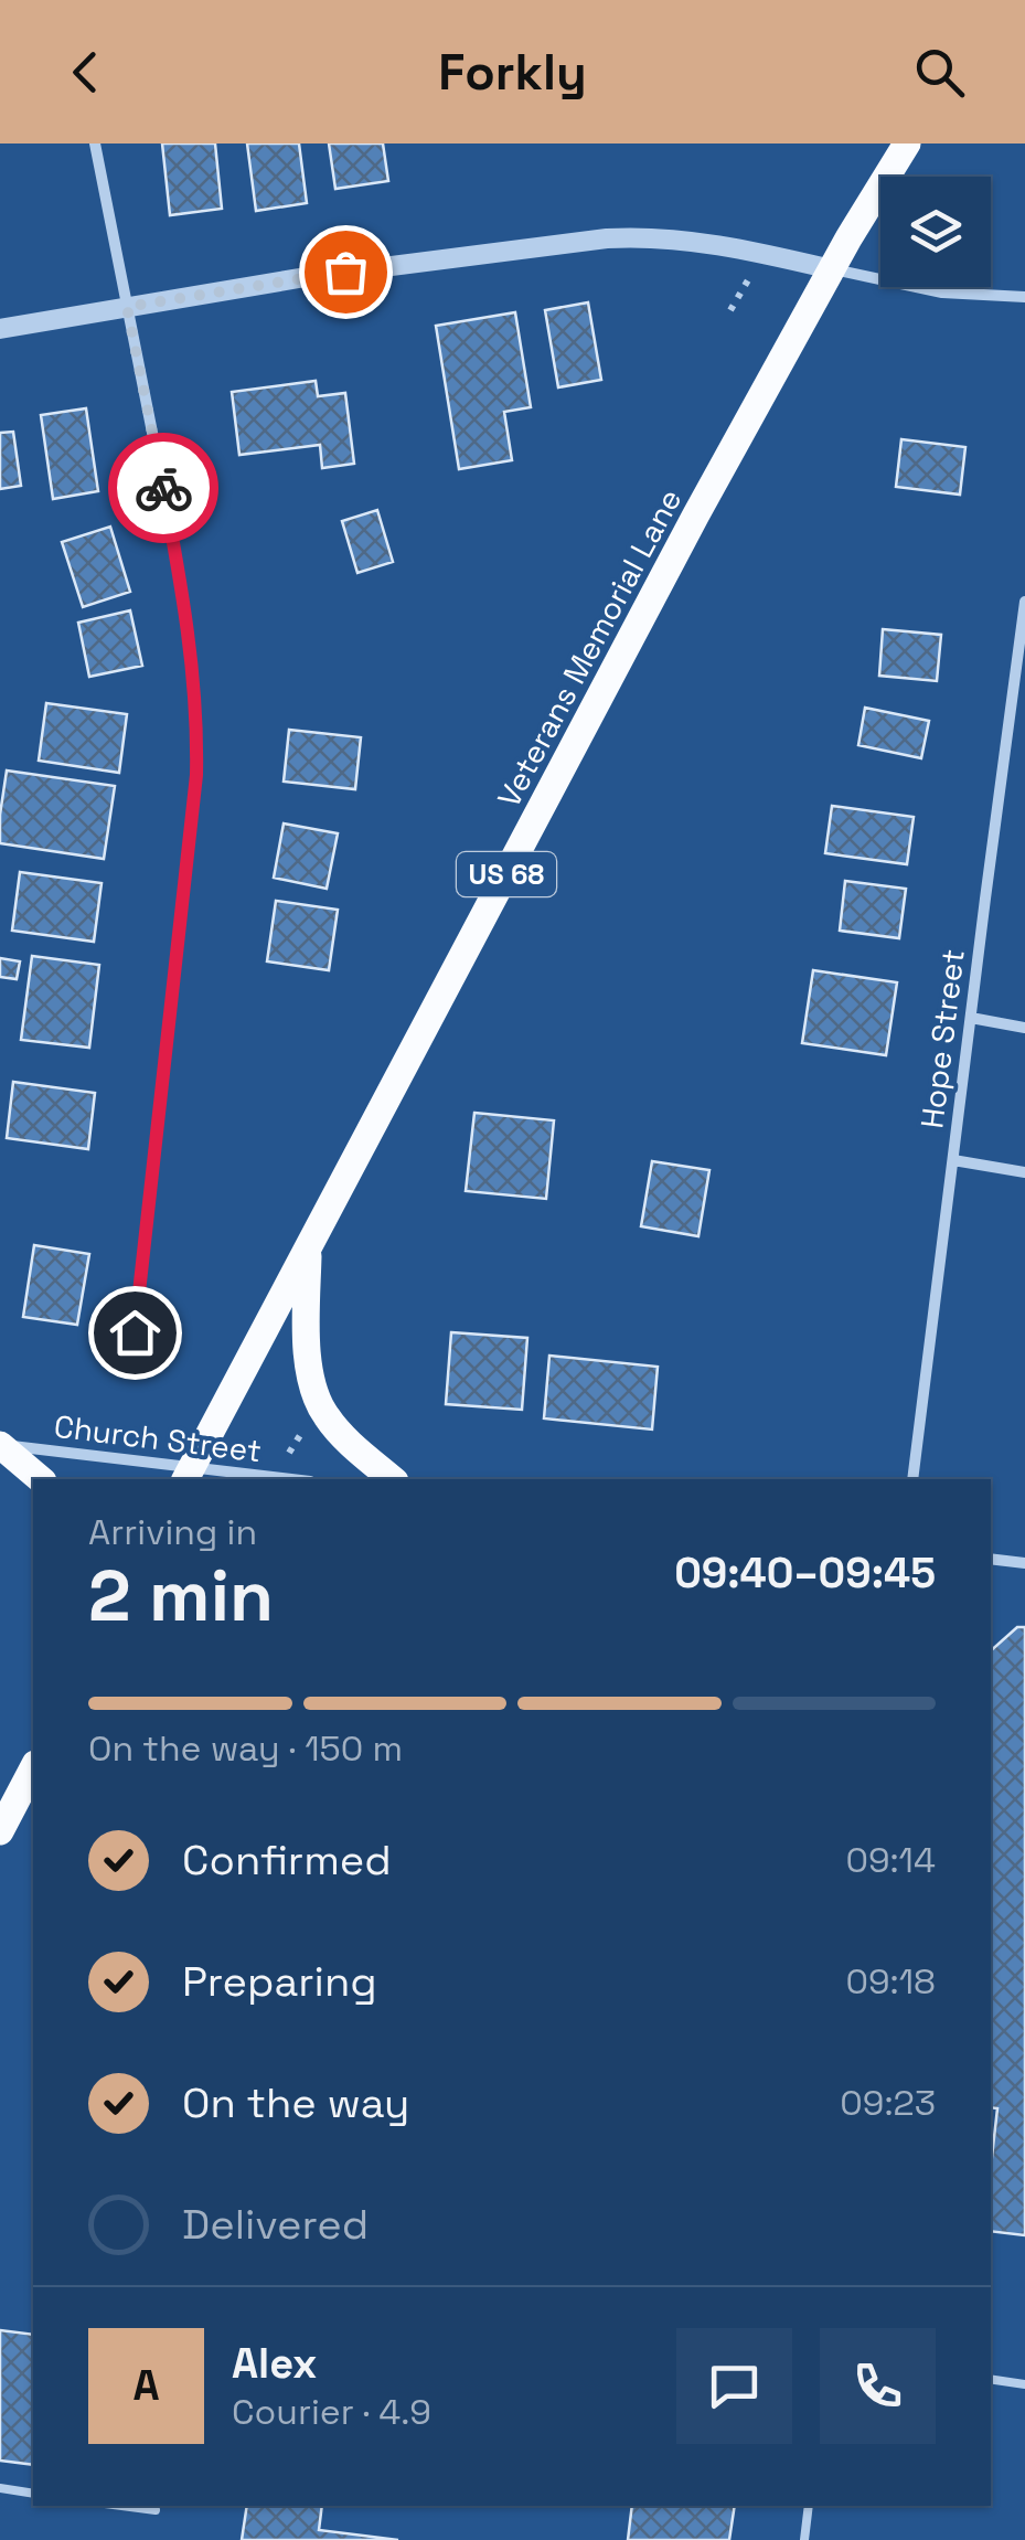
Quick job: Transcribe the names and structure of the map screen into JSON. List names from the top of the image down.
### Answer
{
  "streets": {
    "main road": ["Veterans Memorial Lane", "US 68"],
    "street": ["Hope Street", "Church Street"]
  },
  "crossings": [
    ["Veterans Memorial Lane", "Church Street"]
  ],
  "page": {
    "header": "Forkly",
    "heading": ["2 min", "Arriving in", "09:40–09:45"],
    "panel": ["Alex", "Courier · 4.9"],
    "bar": "On the way · 150 m",
    "list": [
      ["Confirmed", "09:14"],
      ["Preparing", "09:18"],
      ["On the way", "09:23"],
      "Delivered"
    ],
    "round": "A"
  }
}
